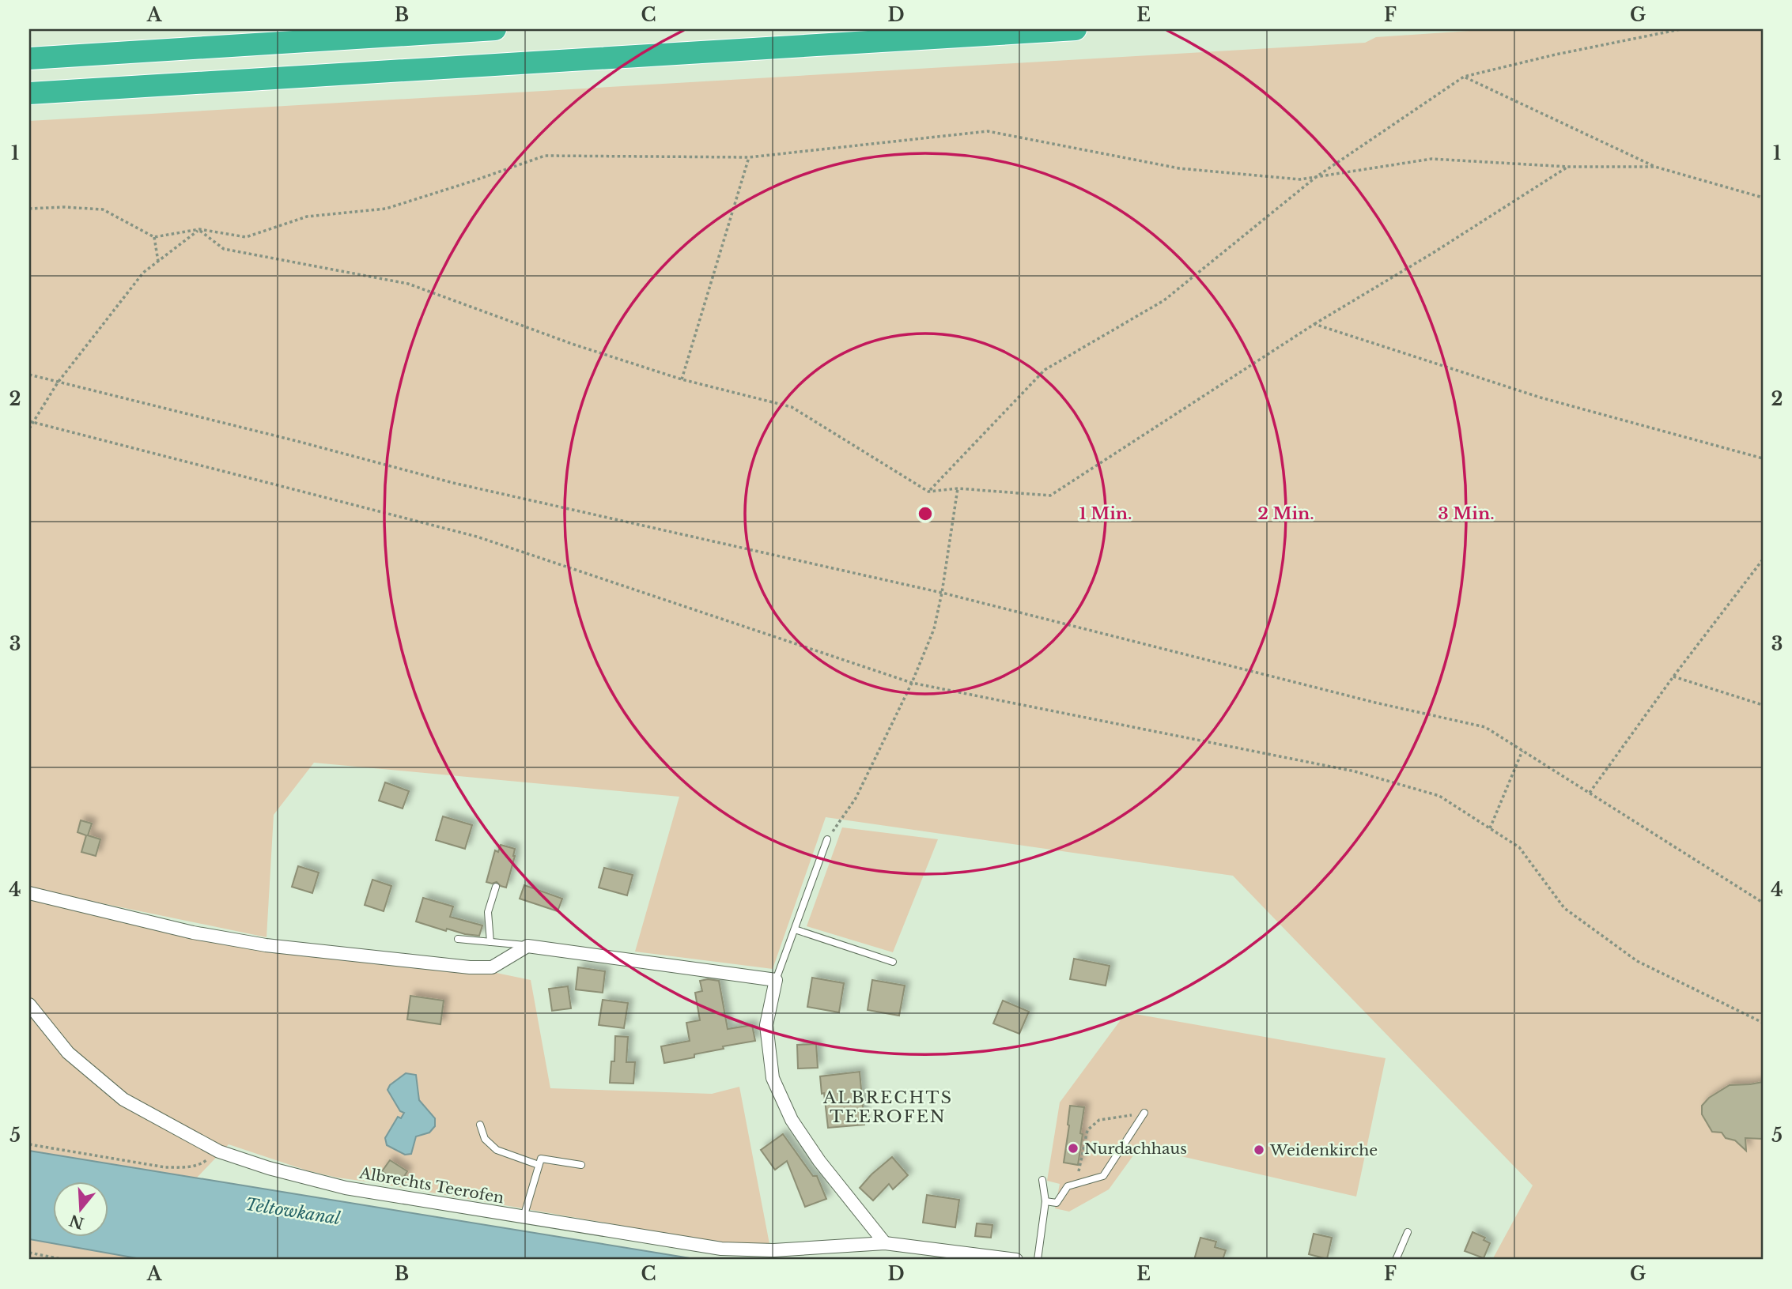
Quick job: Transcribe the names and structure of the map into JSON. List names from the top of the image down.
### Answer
{
  "streets": {
    "street": ["Albrechts Teerofen"]
  },
  "districts": ["ALBRECHTS TEEROFEN"],
  "water": ["Teltowkanal"],
  "places": ["Nurdachhaus", "Weidenkirche"],
  "north": "bottom",
  "grid": {
    "columns": [
      "A",
      "B",
      "C",
      "D",
      "E",
      "F",
      "G"
    ],
    "rows": [
      "1",
      "2",
      "3",
      "4",
      "5"
    ]
  },
  "rings": ["1 Min.", "2 Min.", "3 Min."]
}
